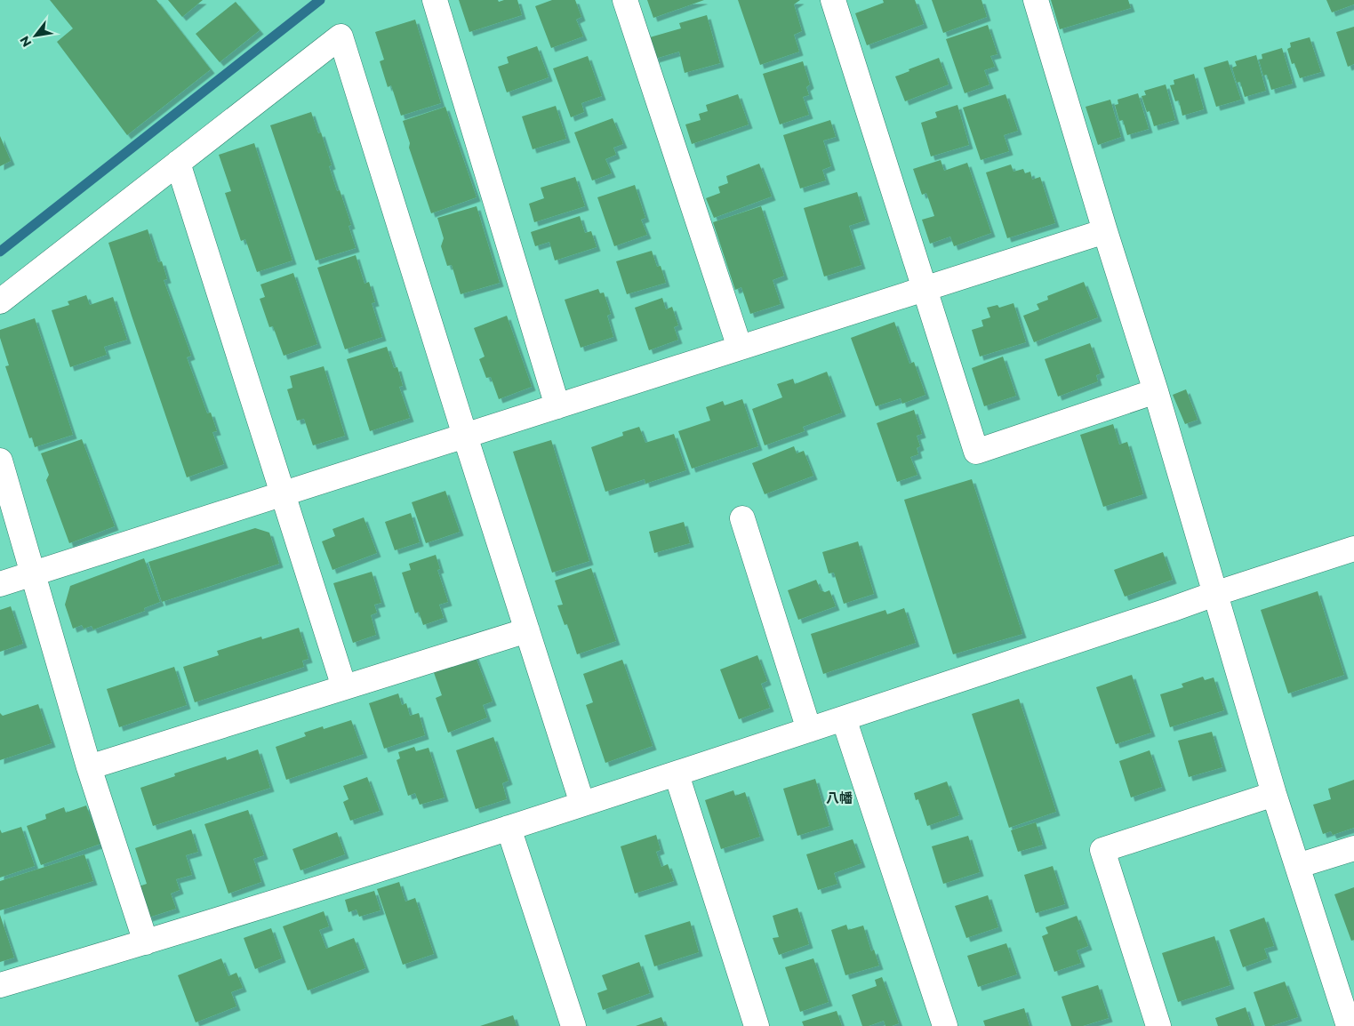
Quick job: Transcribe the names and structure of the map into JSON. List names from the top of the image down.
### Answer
{
  "districts": ["八幡"],
  "north": "bottom left"
}
